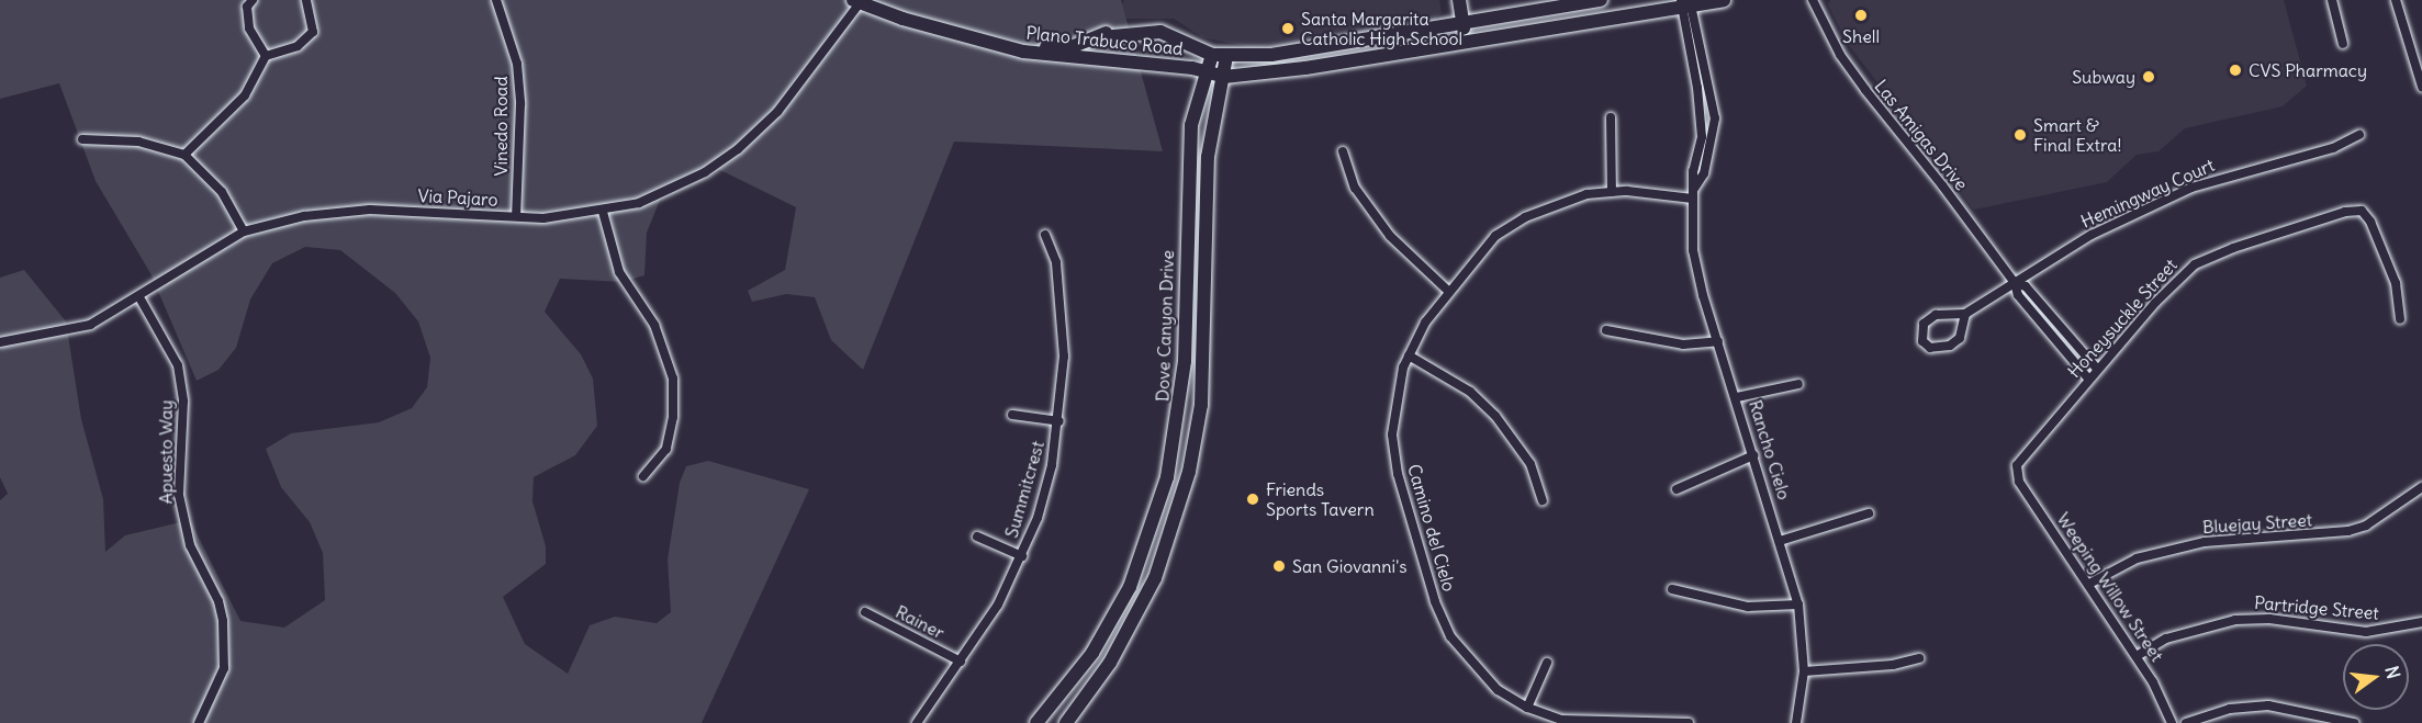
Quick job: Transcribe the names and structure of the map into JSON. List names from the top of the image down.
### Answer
{
  "streets": {
    "street": [
      "Plano Trabuco Road",
      "Vinedo Road",
      "Las Amigas Drive",
      "Hemingway Court",
      "Via Pajaro",
      "Honeysuckle Street",
      "Dove Canyon Drive",
      "Rancho Cielo",
      "Apuesto Way",
      "Summitcrest",
      "Bluejay Street",
      "Camino del Cielo",
      "Weeping Willow Street",
      "Partridge Street",
      "Rainer"
    ]
  },
  "crossings": [
    ["Plano Trabuco Road", "Via Pajaro"],
    ["Plano Trabuco Road", "Dove Canyon Drive"],
    ["Plano Trabuco Road", "Rancho Cielo"],
    ["Vinedo Road", "Via Pajaro"],
    ["Las Amigas Drive", "Hemingway Court"],
    ["Las Amigas Drive", "Honeysuckle Street"],
    ["Via Pajaro", "Apuesto Way"],
    ["Honeysuckle Street", "Weeping Willow Street"],
    ["Rancho Cielo", "Camino del Cielo"],
    ["Summitcrest", "Rainer"],
    ["Bluejay Street", "Weeping Willow Street"],
    ["Weeping Willow Street", "Partridge Street"]
  ],
  "places": [
    "Shell",
    "Santa Margarita Catholic High School",
    "CVS Pharmacy",
    "Subway",
    "Smart & Final Extra!",
    "Friends Sports Tavern",
    "San Giovanni's"
  ],
  "north": "right"
}
